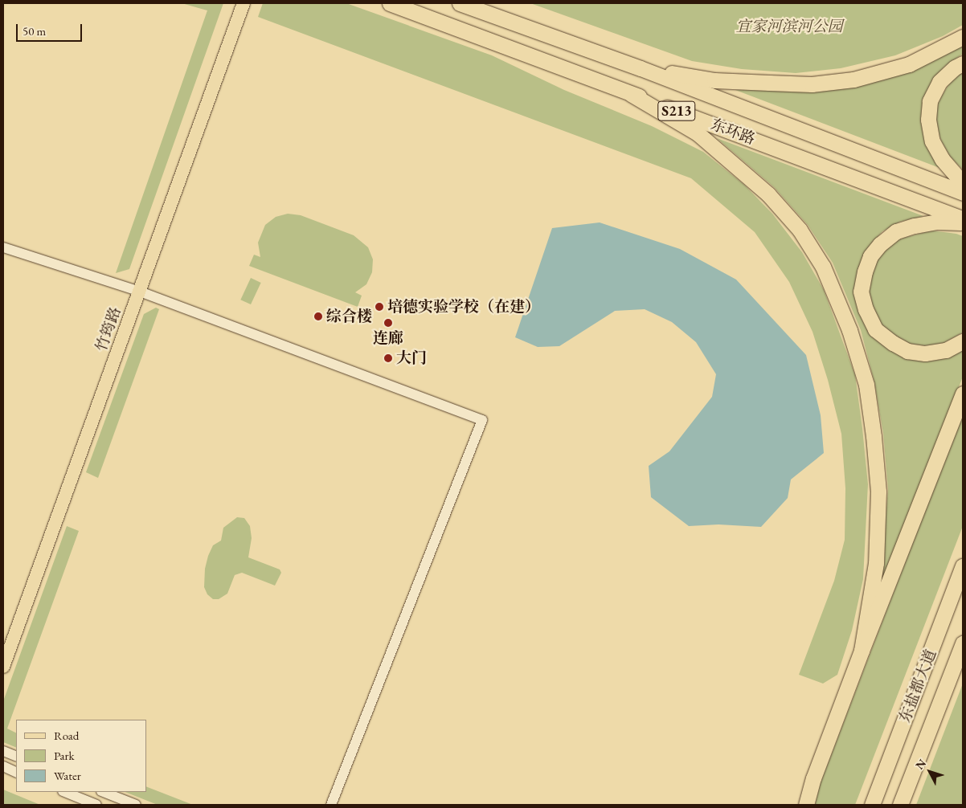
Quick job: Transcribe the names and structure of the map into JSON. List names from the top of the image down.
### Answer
{
  "streets": {
    "highway": ["S213", "东环路", "东盐都大道"],
    "main road": ["竹筠路"]
  },
  "parks": ["宜家河滨河公园"],
  "places": [
    "培德实验学校（在建）",
    "综合楼",
    "连廊",
    "大门"
  ],
  "legend": ["Road", "Park", "Water"],
  "scale_bar": "50 m",
  "north": "top left"
}
